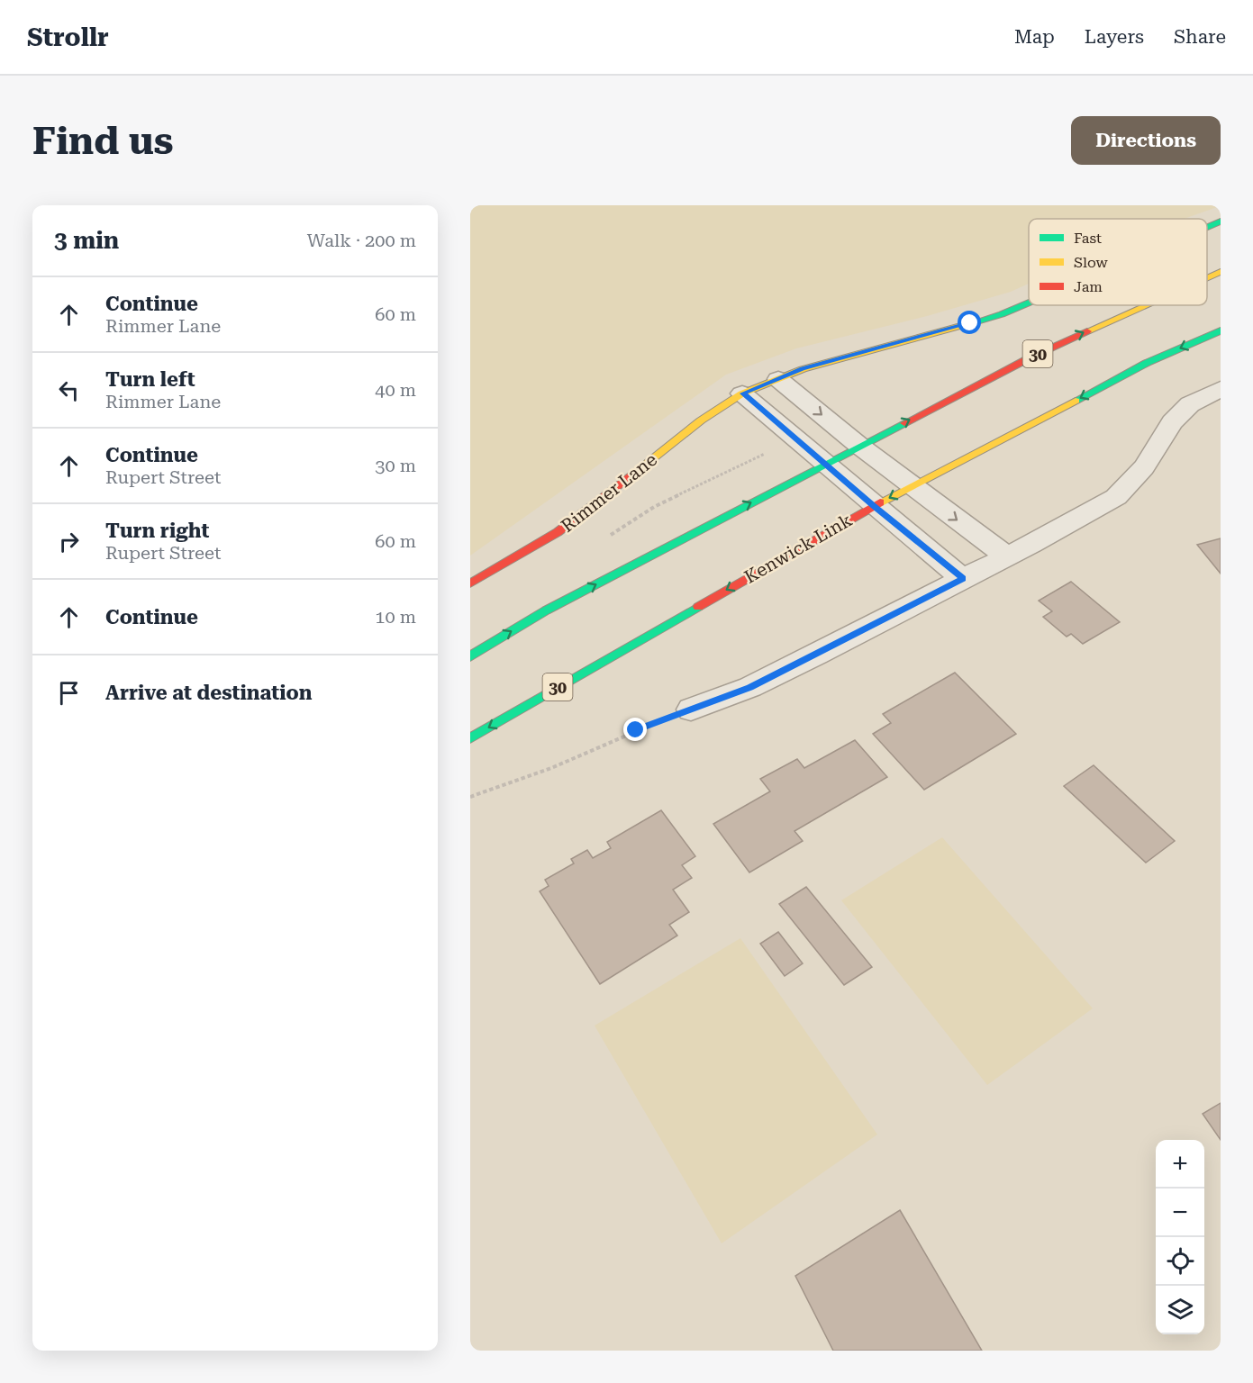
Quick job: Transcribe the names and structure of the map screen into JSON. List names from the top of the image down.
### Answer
{
  "streets": {
    "main road": ["30", "Rimmer Lane", "Kenwick Link"]
  },
  "legend": ["Fast", "Slow", "Jam"],
  "page": {
    "header": "Strollr",
    "nav": ["Map", "Layers", "Share"],
    "buttons": "Directions",
    "title": "Find us",
    "heading": ["3 min", "Walk · 200 m"],
    "list": [
      ["Continue", "Rimmer Lane", "60 m"],
      ["Turn left", "Rimmer Lane", "40 m"],
      ["Continue", "Rupert Street", "30 m"],
      ["Turn right", "Rupert Street", "60 m"],
      ["Continue", "10 m"],
      "Arrive at destination"
    ],
    "map_buttons": ["+", "−"]
  }
}
